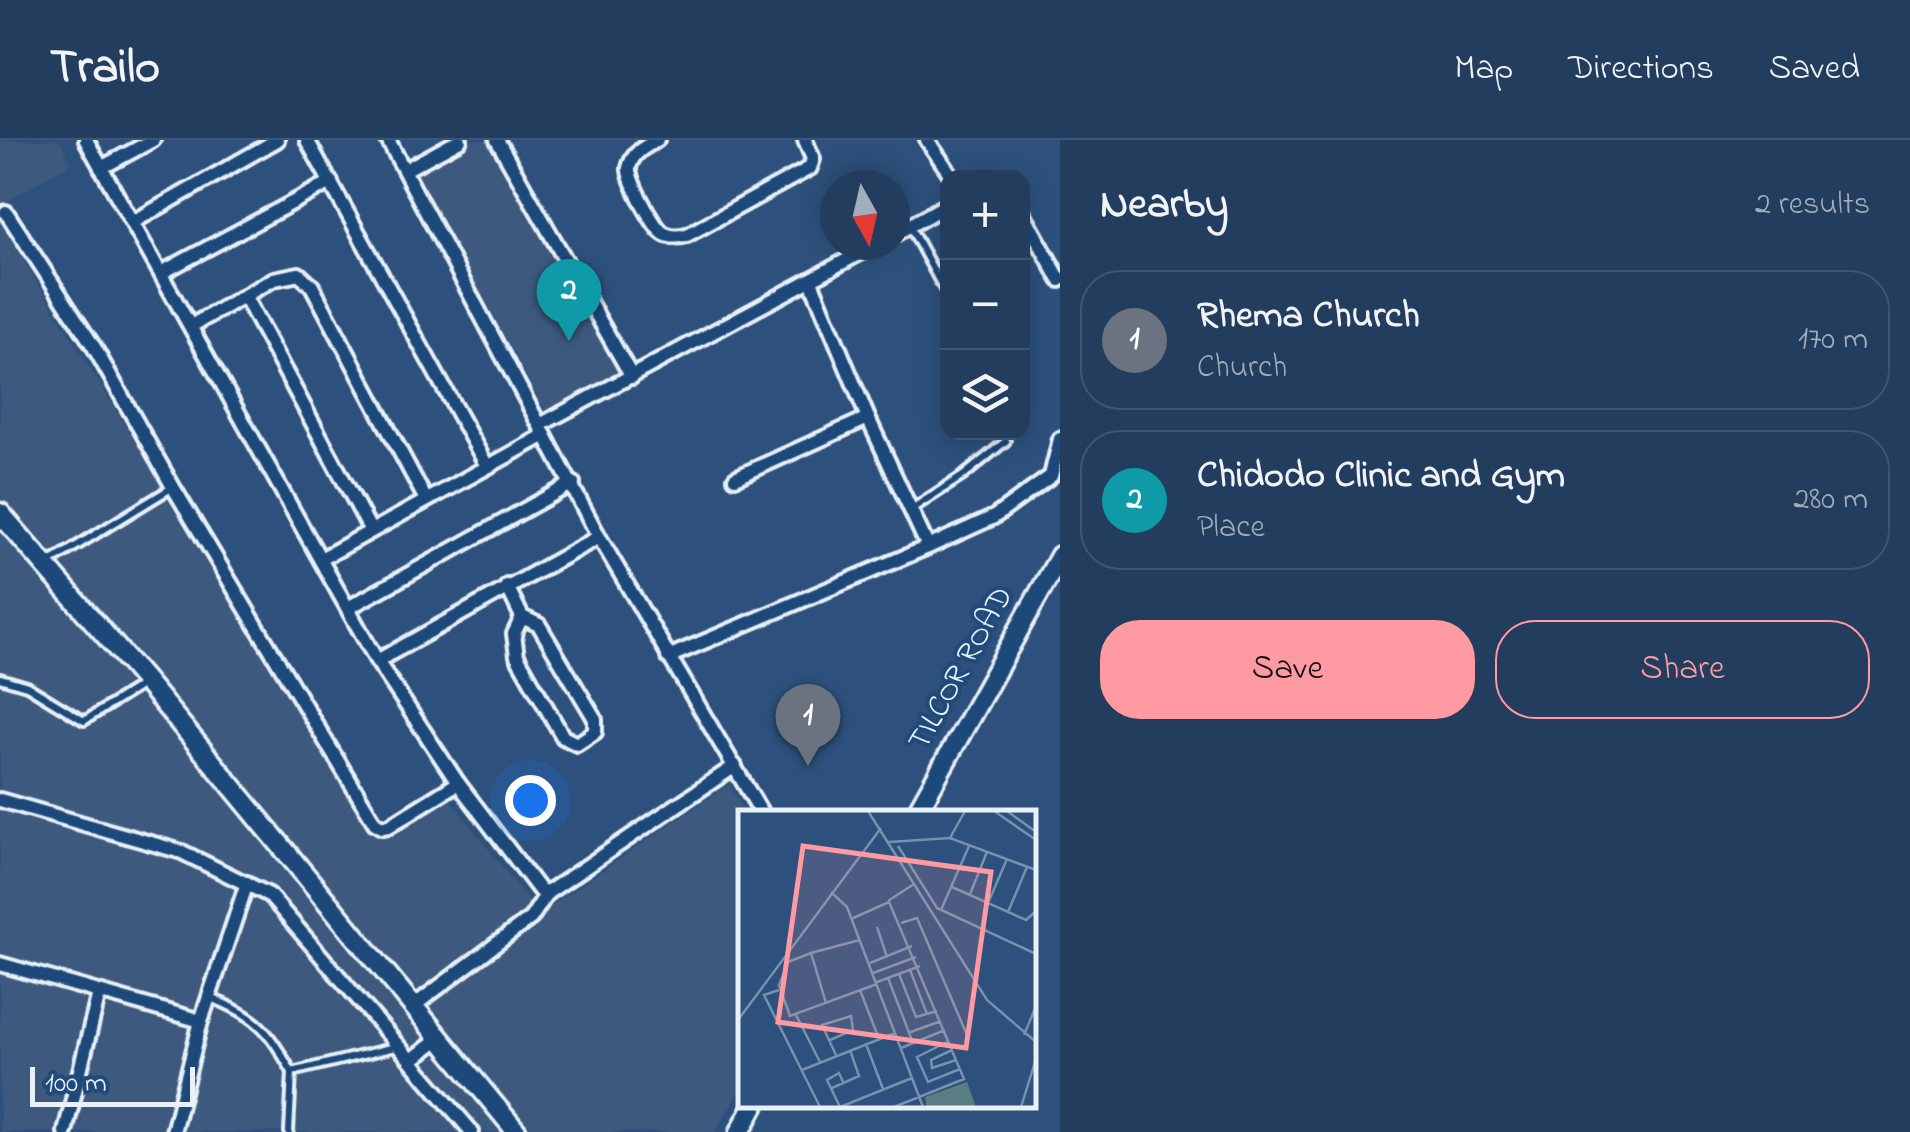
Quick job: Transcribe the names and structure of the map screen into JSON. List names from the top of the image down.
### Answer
{
  "streets": {
    "street": ["TILCOR ROAD"]
  },
  "scale_bar": "100 m",
  "north": "bottom",
  "page": {
    "header": "Trailo",
    "nav": ["Map", "Directions", "Saved"],
    "heading": ["Nearby", "2 results"],
    "map_buttons": ["+", "−"],
    "pins": ["2", "1"],
    "list": [
      {
        "mark": "1",
        "name": "Rhema Church",
        "note": "Church",
        "value": "170 m"
      },
      {
        "mark": "2",
        "name": "Chidodo Clinic and Gym",
        "note": "Place",
        "value": "280 m"
      }
    ],
    "buttons": ["Save", "Share"],
    "scale": "100 m"
  }
}
